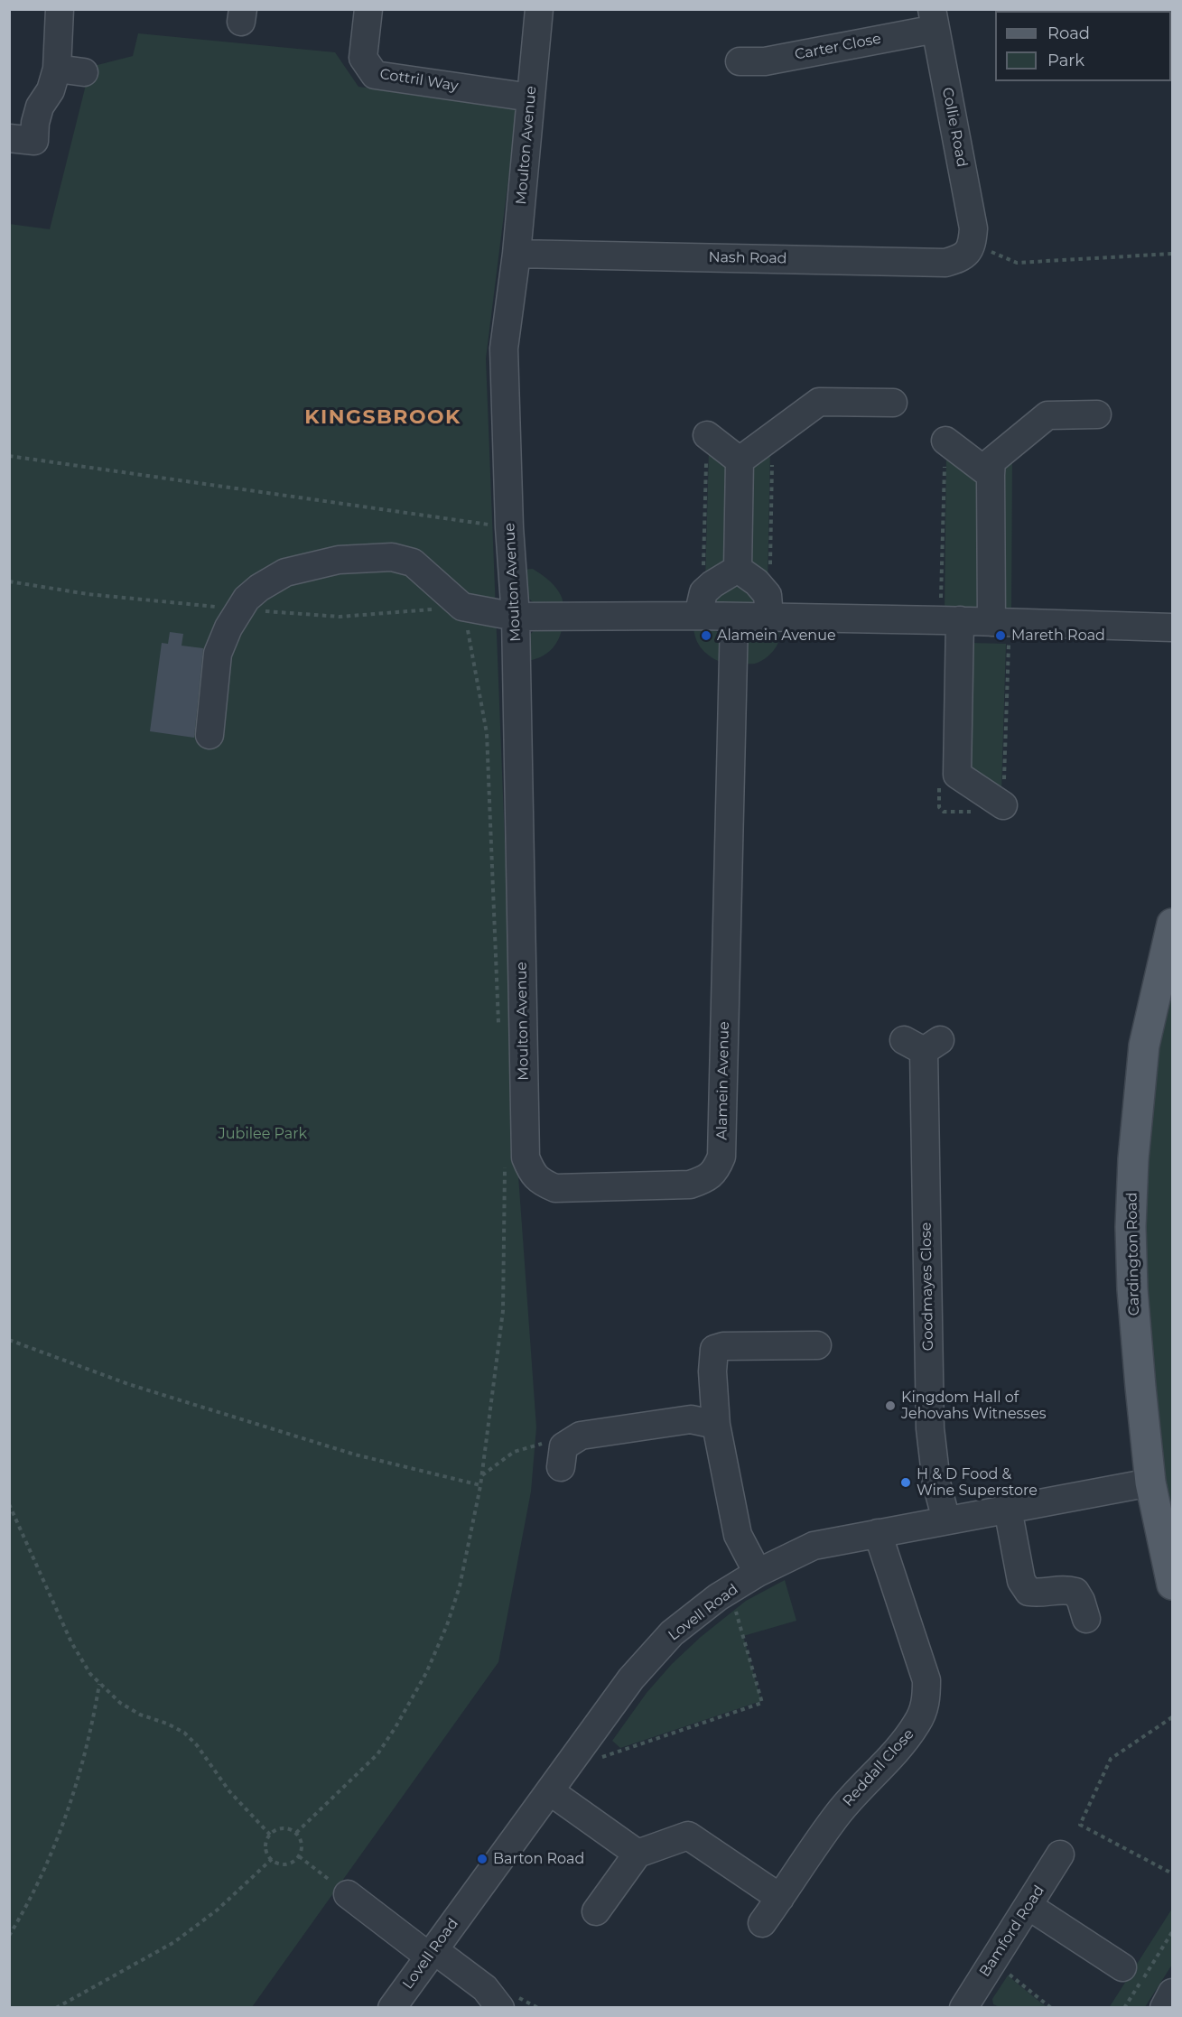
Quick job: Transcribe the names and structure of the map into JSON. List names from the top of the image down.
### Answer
{
  "streets": {
    "main road": ["Cardington Road"],
    "street": [
      "Carter Close",
      "Cottril Way",
      "Collie Road",
      "Moulton Avenue",
      "Nash Road",
      "Alamein Avenue",
      "Goodmayes Close",
      "Lovell Road",
      "Reddall Close",
      "Bamford Road"
    ]
  },
  "crossings": [
    ["Carter Close", "Collie Road"],
    ["Cottril Way", "Moulton Avenue"],
    ["Collie Road", "Nash Road"],
    ["Moulton Avenue", "Nash Road"],
    ["Moulton Avenue", "Alamein Avenue"],
    ["Cardington Road", "Lovell Road"],
    ["Goodmayes Close", "Lovell Road"],
    ["Lovell Road", "Reddall Close"]
  ],
  "districts": ["KINGSBROOK"],
  "parks": ["Jubilee Park"],
  "places": [
    "Alamein Avenue",
    "Mareth Road",
    "Kingdom Hall of Jehovahs Witnesses",
    "H & D Food & Wine Superstore",
    "Barton Road"
  ],
  "legend": ["Road", "Park"]
}
